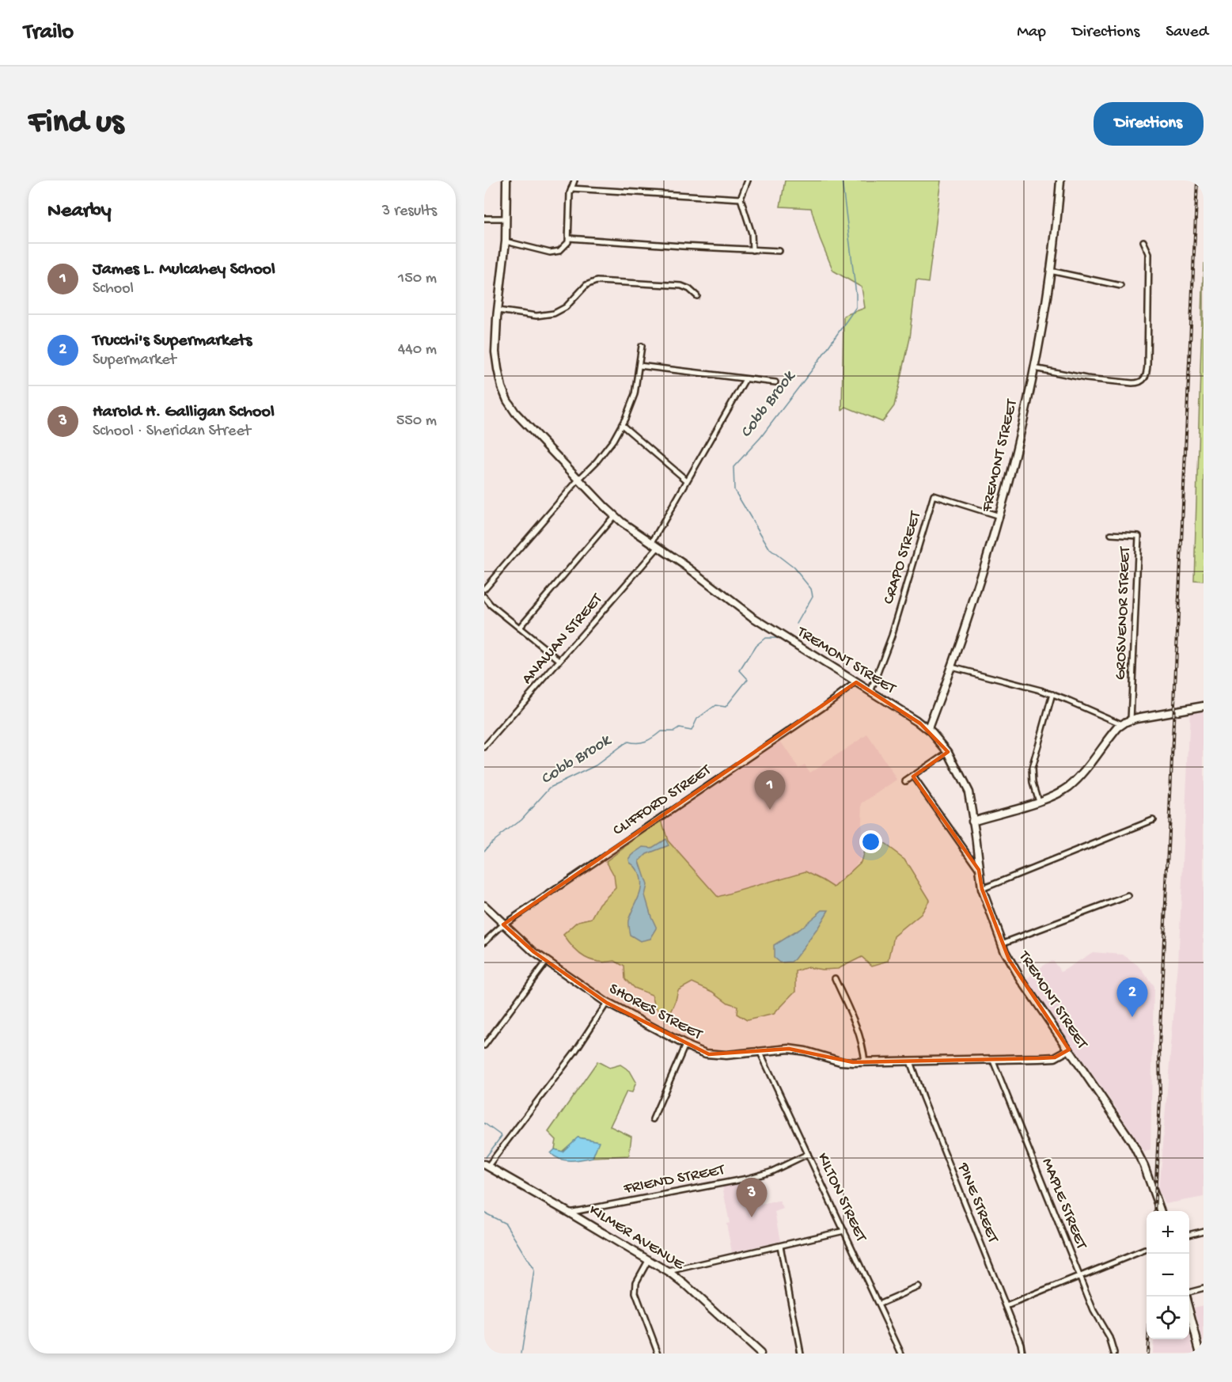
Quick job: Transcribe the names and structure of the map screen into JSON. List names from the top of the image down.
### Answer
{
  "streets": {
    "street": [
      "FREMONT STREET",
      "CRAPO STREET",
      "GROSVENOR STREET",
      "ANAWAN STREET",
      "TREMONT STREET",
      "CLIFFORD STREET",
      "SHORES STREET",
      "FRIEND STREET",
      "KILTON STREET",
      "PINE STREET",
      "MAPLE STREET",
      "KILMER AVENUE"
    ]
  },
  "crossings": [
    ["FREMONT STREET", "CRAPO STREET"],
    ["FREMONT STREET", "TREMONT STREET"],
    ["CRAPO STREET", "TREMONT STREET"],
    ["ANAWAN STREET", "TREMONT STREET"],
    ["TREMONT STREET", "CLIFFORD STREET"],
    ["TREMONT STREET", "SHORES STREET"],
    ["CLIFFORD STREET", "SHORES STREET"],
    ["SHORES STREET", "KILTON STREET"],
    ["SHORES STREET", "PINE STREET"],
    ["SHORES STREET", "MAPLE STREET"],
    ["FRIEND STREET", "KILTON STREET"],
    ["FRIEND STREET", "KILMER AVENUE"]
  ],
  "water": ["Cobb Brook"],
  "page": {
    "header": "Trailo",
    "nav": ["Map", "Directions", "Saved"],
    "buttons": "Directions",
    "title": "Find us",
    "heading": ["Nearby", "3 results"],
    "list": [
      {
        "mark": "1",
        "name": "James L. Mulcahey School",
        "note": "School",
        "value": "150 m"
      },
      {
        "mark": "2",
        "name": "Trucchi's Supermarkets",
        "note": "Supermarket",
        "value": "440 m"
      },
      {
        "mark": "3",
        "name": "Harold H. Galligan School",
        "note": "School · Sheridan Street",
        "value": "550 m"
      }
    ],
    "pins": ["1", "2", "3"],
    "map_buttons": ["+", "−"]
  }
}
